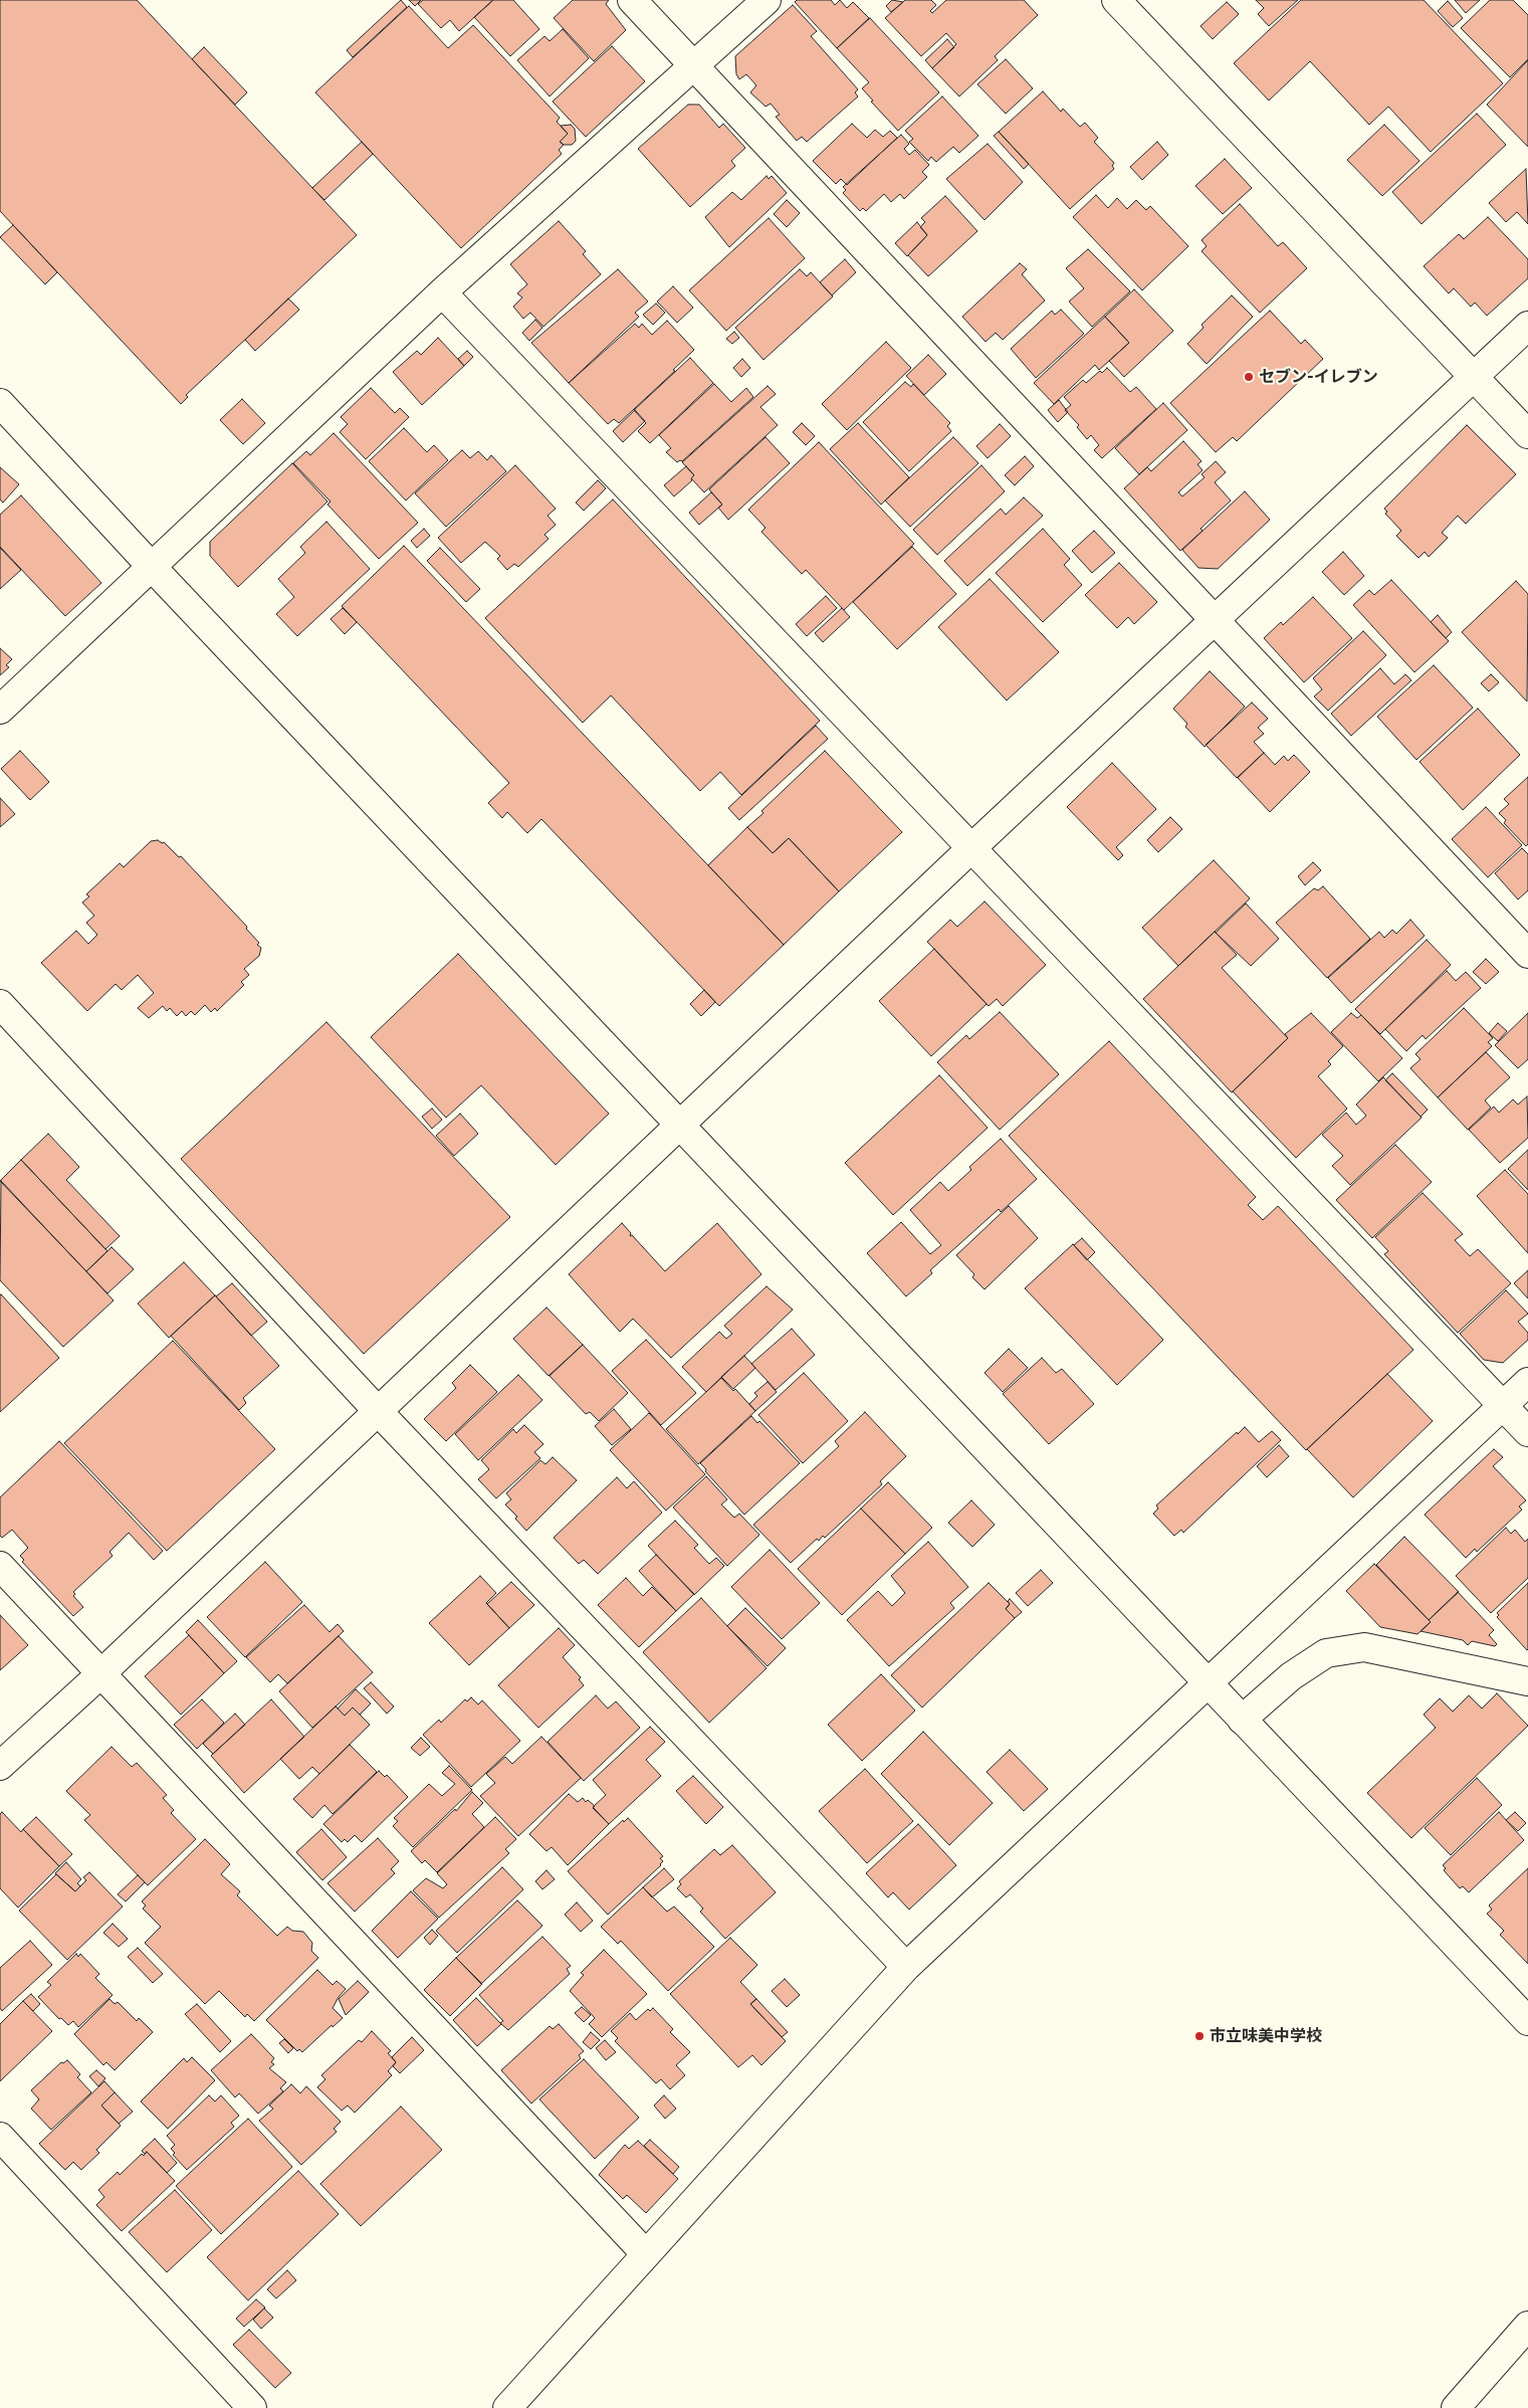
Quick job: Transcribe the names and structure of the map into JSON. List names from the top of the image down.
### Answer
{
  "places": ["セブン-イレブン", "市立味美中学校"]
}
